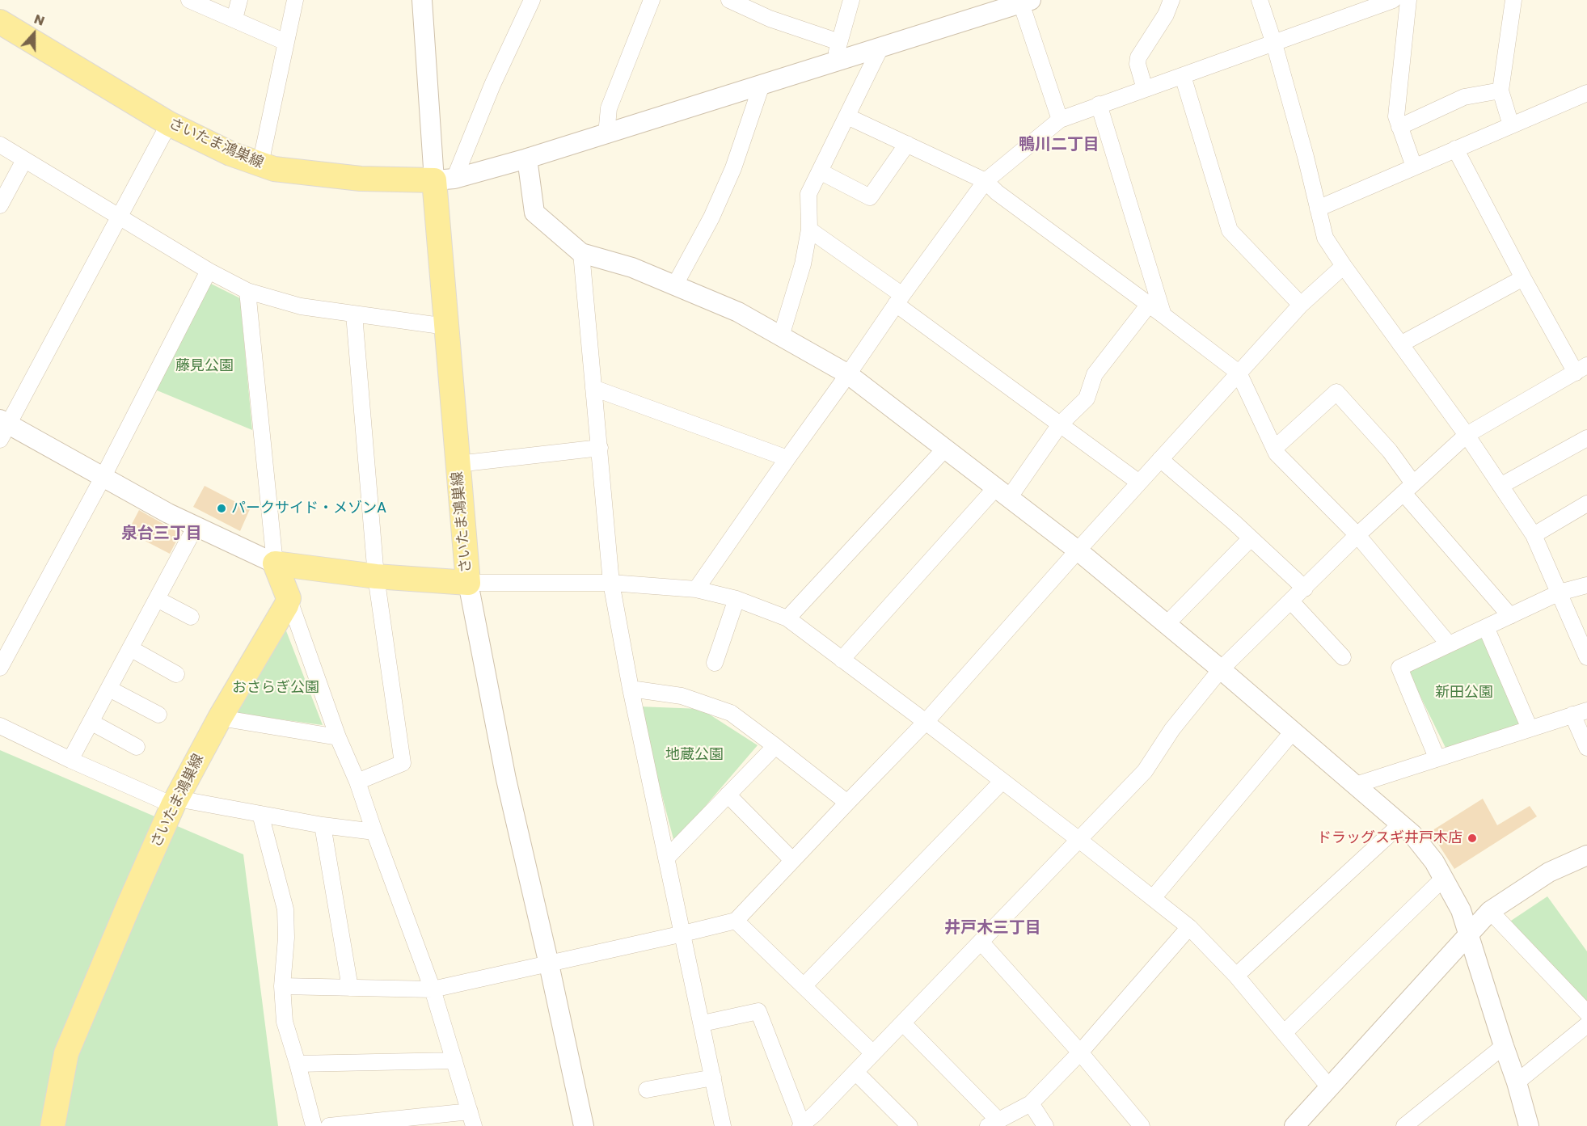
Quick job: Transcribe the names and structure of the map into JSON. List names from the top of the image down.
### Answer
{
  "streets": {
    "main road": ["さいたま鴻巣線"]
  },
  "districts": ["鴨川二丁目", "泉台三丁目", "井戸木三丁目"],
  "parks": [
    "藤見公園",
    "おさらぎ公園",
    "新田公園",
    "地蔵公園"
  ],
  "places": ["パークサイド・メゾンA", "ドラッグスギ井戸木店"],
  "north": "top"
}
